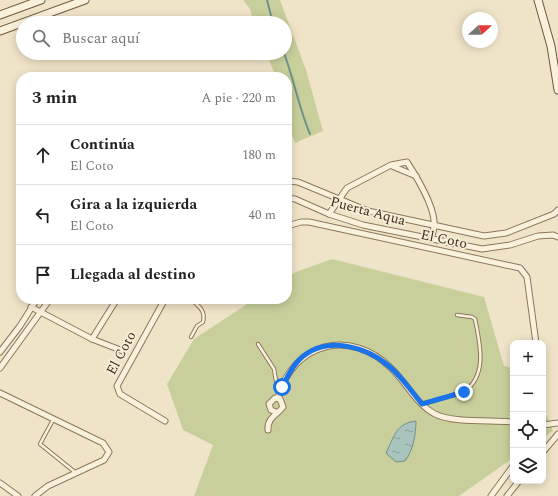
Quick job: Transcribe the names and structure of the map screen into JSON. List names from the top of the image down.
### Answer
{
  "streets": {
    "street": ["Puerta Aqua", "El Coto"]
  },
  "north": "right",
  "page": {
    "search": "Buscar aquí",
    "heading": ["3 min", "A pie · 220 m"],
    "list": [
      ["Continúa", "El Coto", "180 m"],
      ["Gira a la izquierda", "El Coto", "40 m"],
      "Llegada al destino"
    ],
    "map_buttons": ["+", "−"]
  }
}
